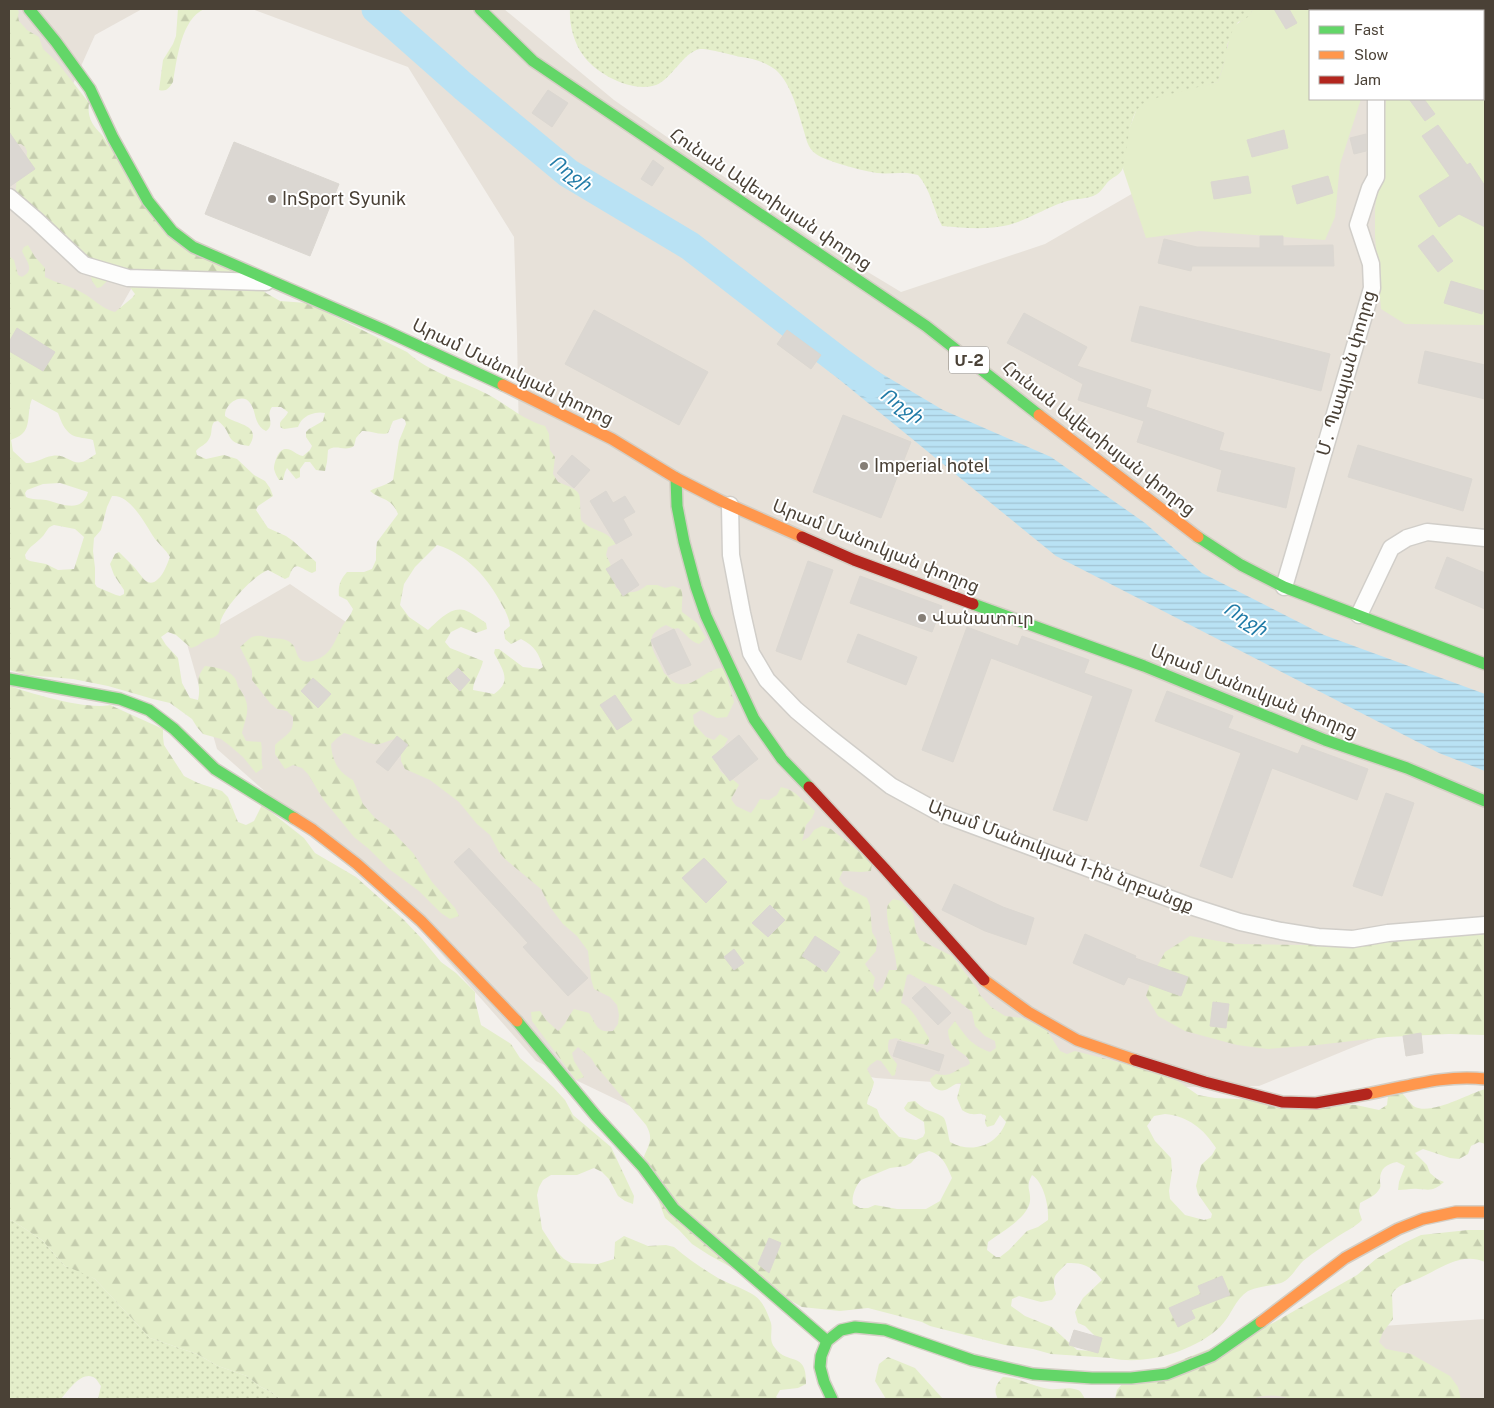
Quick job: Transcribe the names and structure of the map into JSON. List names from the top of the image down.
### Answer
{
  "streets": {
    "main road": ["Հունան Ավետիսյան փողոց", "Մ-2", "Արամ Մանուկյան փողոց"],
    "street": ["Մ․ Պապյան փողոց", "Արամ Մանուկյան 1-ին նրբանցք"]
  },
  "crossings": [
    ["Հունան Ավետիսյան փողոց", "Մ․ Պապյան փողոց"],
    ["Արամ Մանուկյան փողոց", "Արամ Մանուկյան 1-ին նրբանցք"]
  ],
  "water": ["Ողջի"],
  "places": ["InSport Syunik", "Imperial hotel", "Վանատուր"],
  "legend": ["Fast", "Slow", "Jam"]
}
